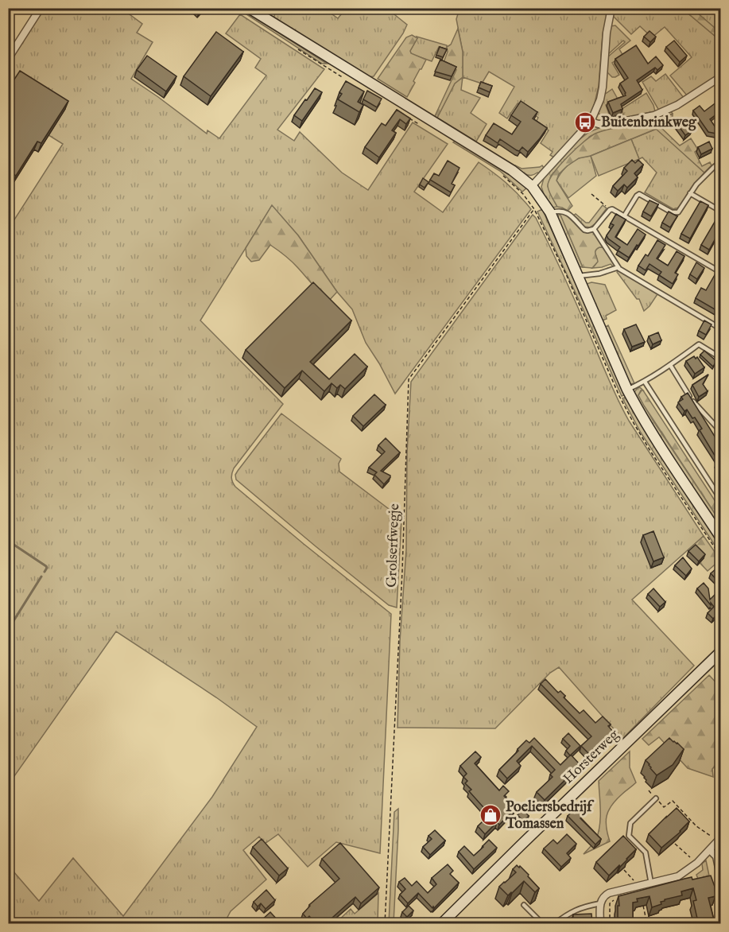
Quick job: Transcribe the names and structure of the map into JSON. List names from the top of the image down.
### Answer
{
  "streets": {
    "main road": ["Horsterweg"],
    "path": ["Grolserfwegje"]
  },
  "places": {
    "bus stop": ["Buitenbrinkweg"],
    "shop": ["Poeliersbedrijf Tomassen"]
  }
}
